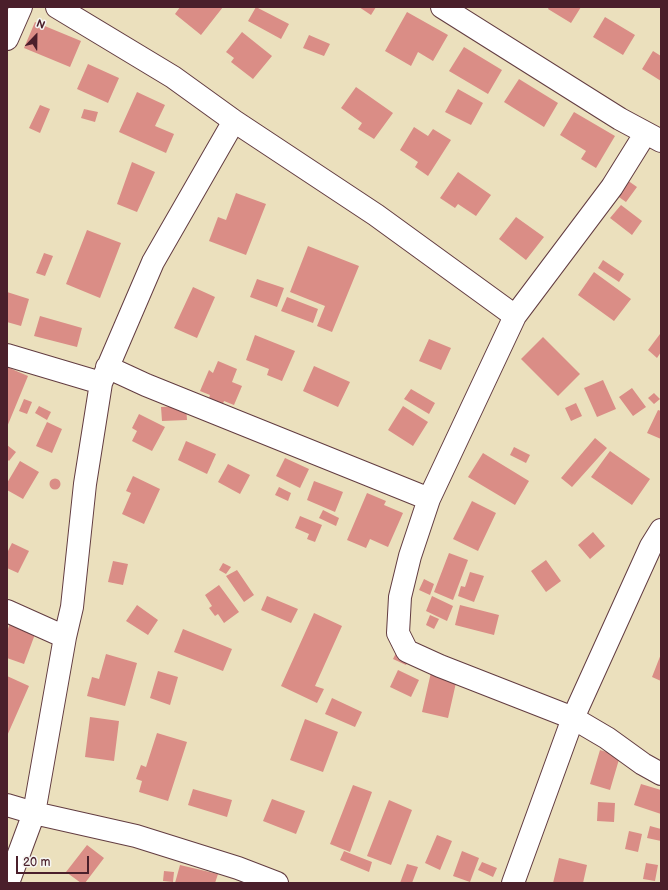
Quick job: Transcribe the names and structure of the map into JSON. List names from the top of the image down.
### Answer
{
  "scale_bar": "20 m",
  "north": "top"
}
